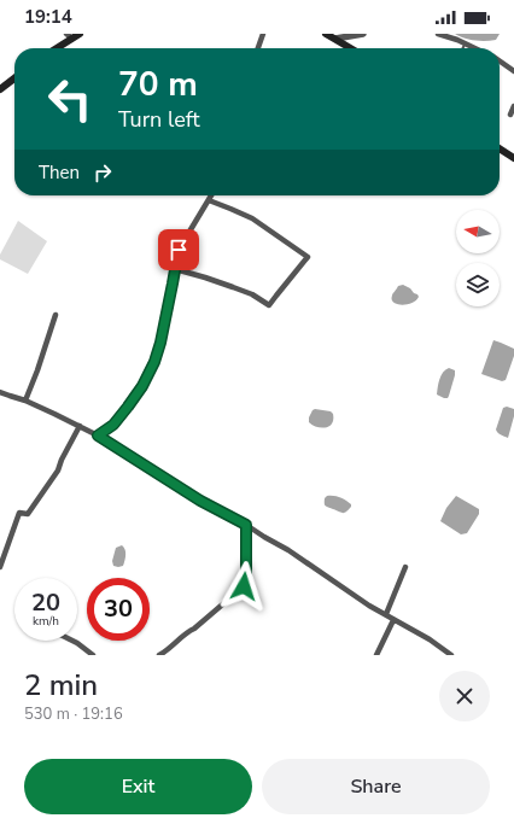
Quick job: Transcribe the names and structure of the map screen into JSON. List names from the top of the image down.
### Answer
{
  "north": "left",
  "page": {
    "status": "19:14",
    "turn": ["70 m", "Turn left"],
    "then": "Then",
    "speed": "20 km/h",
    "limit": "30",
    "heading": ["2 min", "530 m · 19:16"],
    "buttons": ["Exit", "Share"]
  }
}
